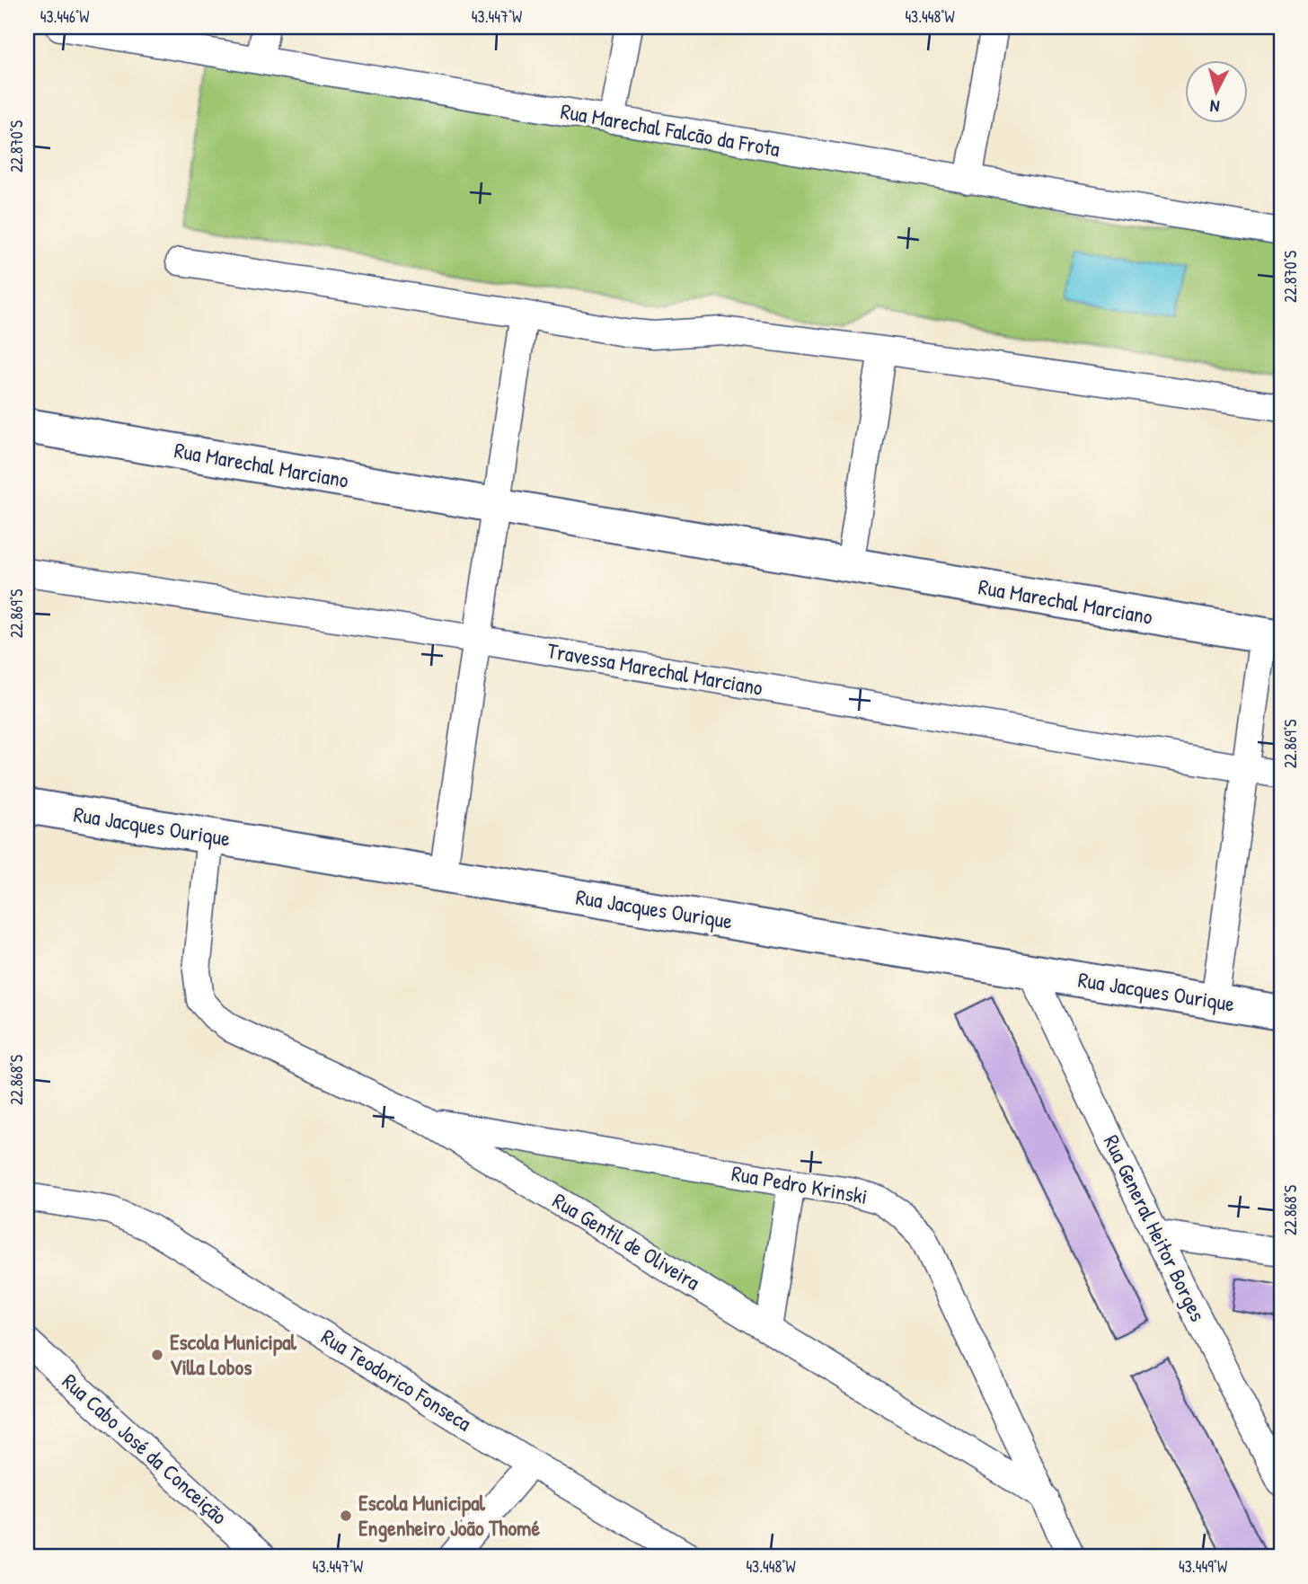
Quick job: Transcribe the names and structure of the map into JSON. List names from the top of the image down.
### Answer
{
  "streets": {
    "main road": ["Rua Marechal Marciano", "Rua Jacques Ourique"],
    "street": [
      "Rua Marechal Falcão da Frota",
      "Travessa Marechal Marciano",
      "Rua Pedro Krinski",
      "Rua General Heitor Borges",
      "Rua Gentil de Oliveira",
      "Rua Teodorico Fonseca",
      "Rua Cabo José da Conceição"
    ]
  },
  "crossings": [
    ["Rua Jacques Ourique", "Rua General Heitor Borges"],
    ["Rua Jacques Ourique", "Rua Gentil de Oliveira"],
    ["Rua Pedro Krinski", "Rua Gentil de Oliveira"]
  ],
  "places": ["Escola Municipal Villa Lobos", "Escola Municipal Engenheiro João Thomé"],
  "north": "bottom",
  "coordinates": [
    "43.446°W",
    "43.447°W",
    "43.448°W",
    "22.870°S",
    "22.869°S",
    "22.868°S",
    "43.449°W"
  ]
}
